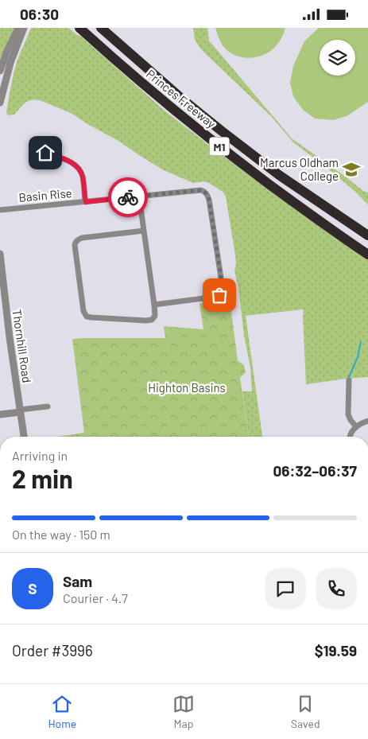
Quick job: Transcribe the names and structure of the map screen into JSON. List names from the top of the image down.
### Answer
{
  "streets": {
    "highway": ["Princes Freeway", "M1"],
    "street": ["Basin Rise", "Thornhill Road"]
  },
  "parks": ["Highton Basins"],
  "places": {
    "school or university": ["Marcus Oldham College"]
  },
  "page": {
    "status": "06:30",
    "heading": ["2 min", "Arriving in", "06:32–06:37"],
    "panel": [
      "Sam",
      "Courier · 4.7",
      "Order #3996",
      "$19.59"
    ],
    "bar": "On the way · 150 m",
    "round": "S",
    "tabs": ["Home", "Map", "Saved"]
  }
}
